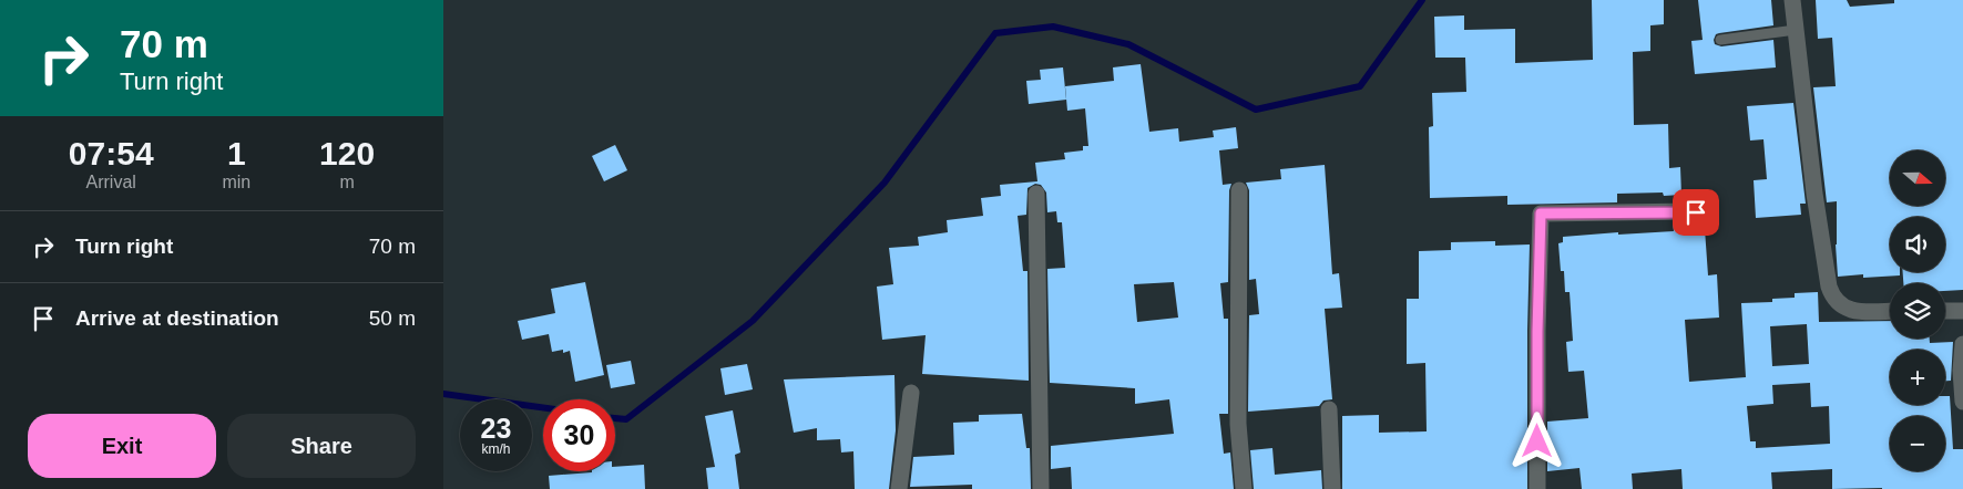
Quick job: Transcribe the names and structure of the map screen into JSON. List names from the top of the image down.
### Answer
{
  "north": "right",
  "page": {
    "turn": ["70 m", "Turn right"],
    "eta": [
      "07:54",
      "Arrival",
      "1",
      "min",
      "120",
      "m"
    ],
    "map_buttons": ["+", "−"],
    "list": [
      {
        "name": "Turn right",
        "value": "70 m"
      },
      {
        "name": "Arrive at destination",
        "value": "50 m"
      }
    ],
    "speed": "23 km/h",
    "limit": "30",
    "buttons": ["Exit", "Share"]
  }
}
